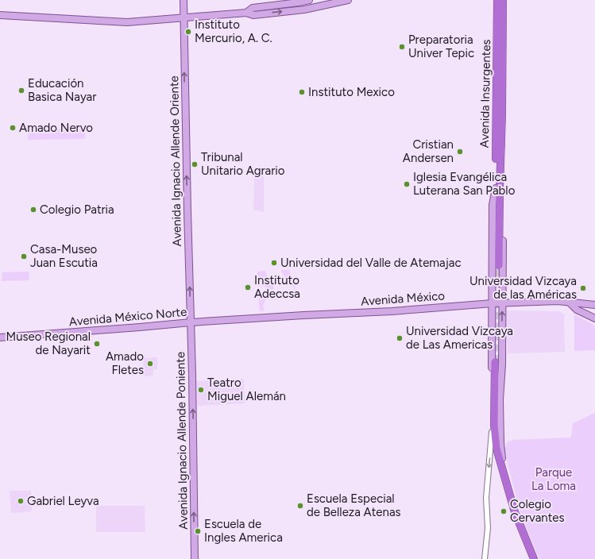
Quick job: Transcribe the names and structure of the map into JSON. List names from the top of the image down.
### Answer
{
  "streets": {
    "highway": ["Avenida Insurgentes"],
    "main road": [
      "Avenida Ignacio Allende Oriente",
      "Avenida México",
      "Avenida México Norte",
      "Avenida Ignacio Allende Poniente"
    ]
  },
  "crossings": [
    ["Avenida Insurgentes", "Avenida México"],
    ["Avenida Ignacio Allende Oriente", "Avenida México Norte"],
    ["Avenida Ignacio Allende Oriente", "Avenida Ignacio Allende Poniente"],
    ["Avenida México", "Avenida México Norte"],
    ["Avenida México Norte", "Avenida Ignacio Allende Poniente"]
  ],
  "one_way": ["Avenida Ignacio Allende Oriente", "Avenida Ignacio Allende Poniente"],
  "parks": ["Parque La Loma"],
  "places": [
    "Instituto Mercurio, A. C.",
    "Preparatoria Univer Tepic",
    "Educación Basica Nayar",
    "Instituto Mexico",
    "Amado Nervo",
    "Cristian Andersen",
    "Tribunal Unitario Agrario",
    "Iglesia Evangélica Luterana San Pablo",
    "Colegio Patria",
    "Casa-Museo Juan Escutia",
    "Universidad del Valle de Atemajac",
    "Instituto Adeccsa",
    "Universidad Vizcaya de las Américas",
    "Universidad Vizcaya de Las Americas",
    "Museo Regional de Nayarit",
    "Amado Fletes",
    "Teatro Miguel Alemán",
    "Gabriel Leyva",
    "Escuela Especial de Belleza Atenas",
    "Colegio Cervantes",
    "Escuela de Ingles America"
  ]
}
